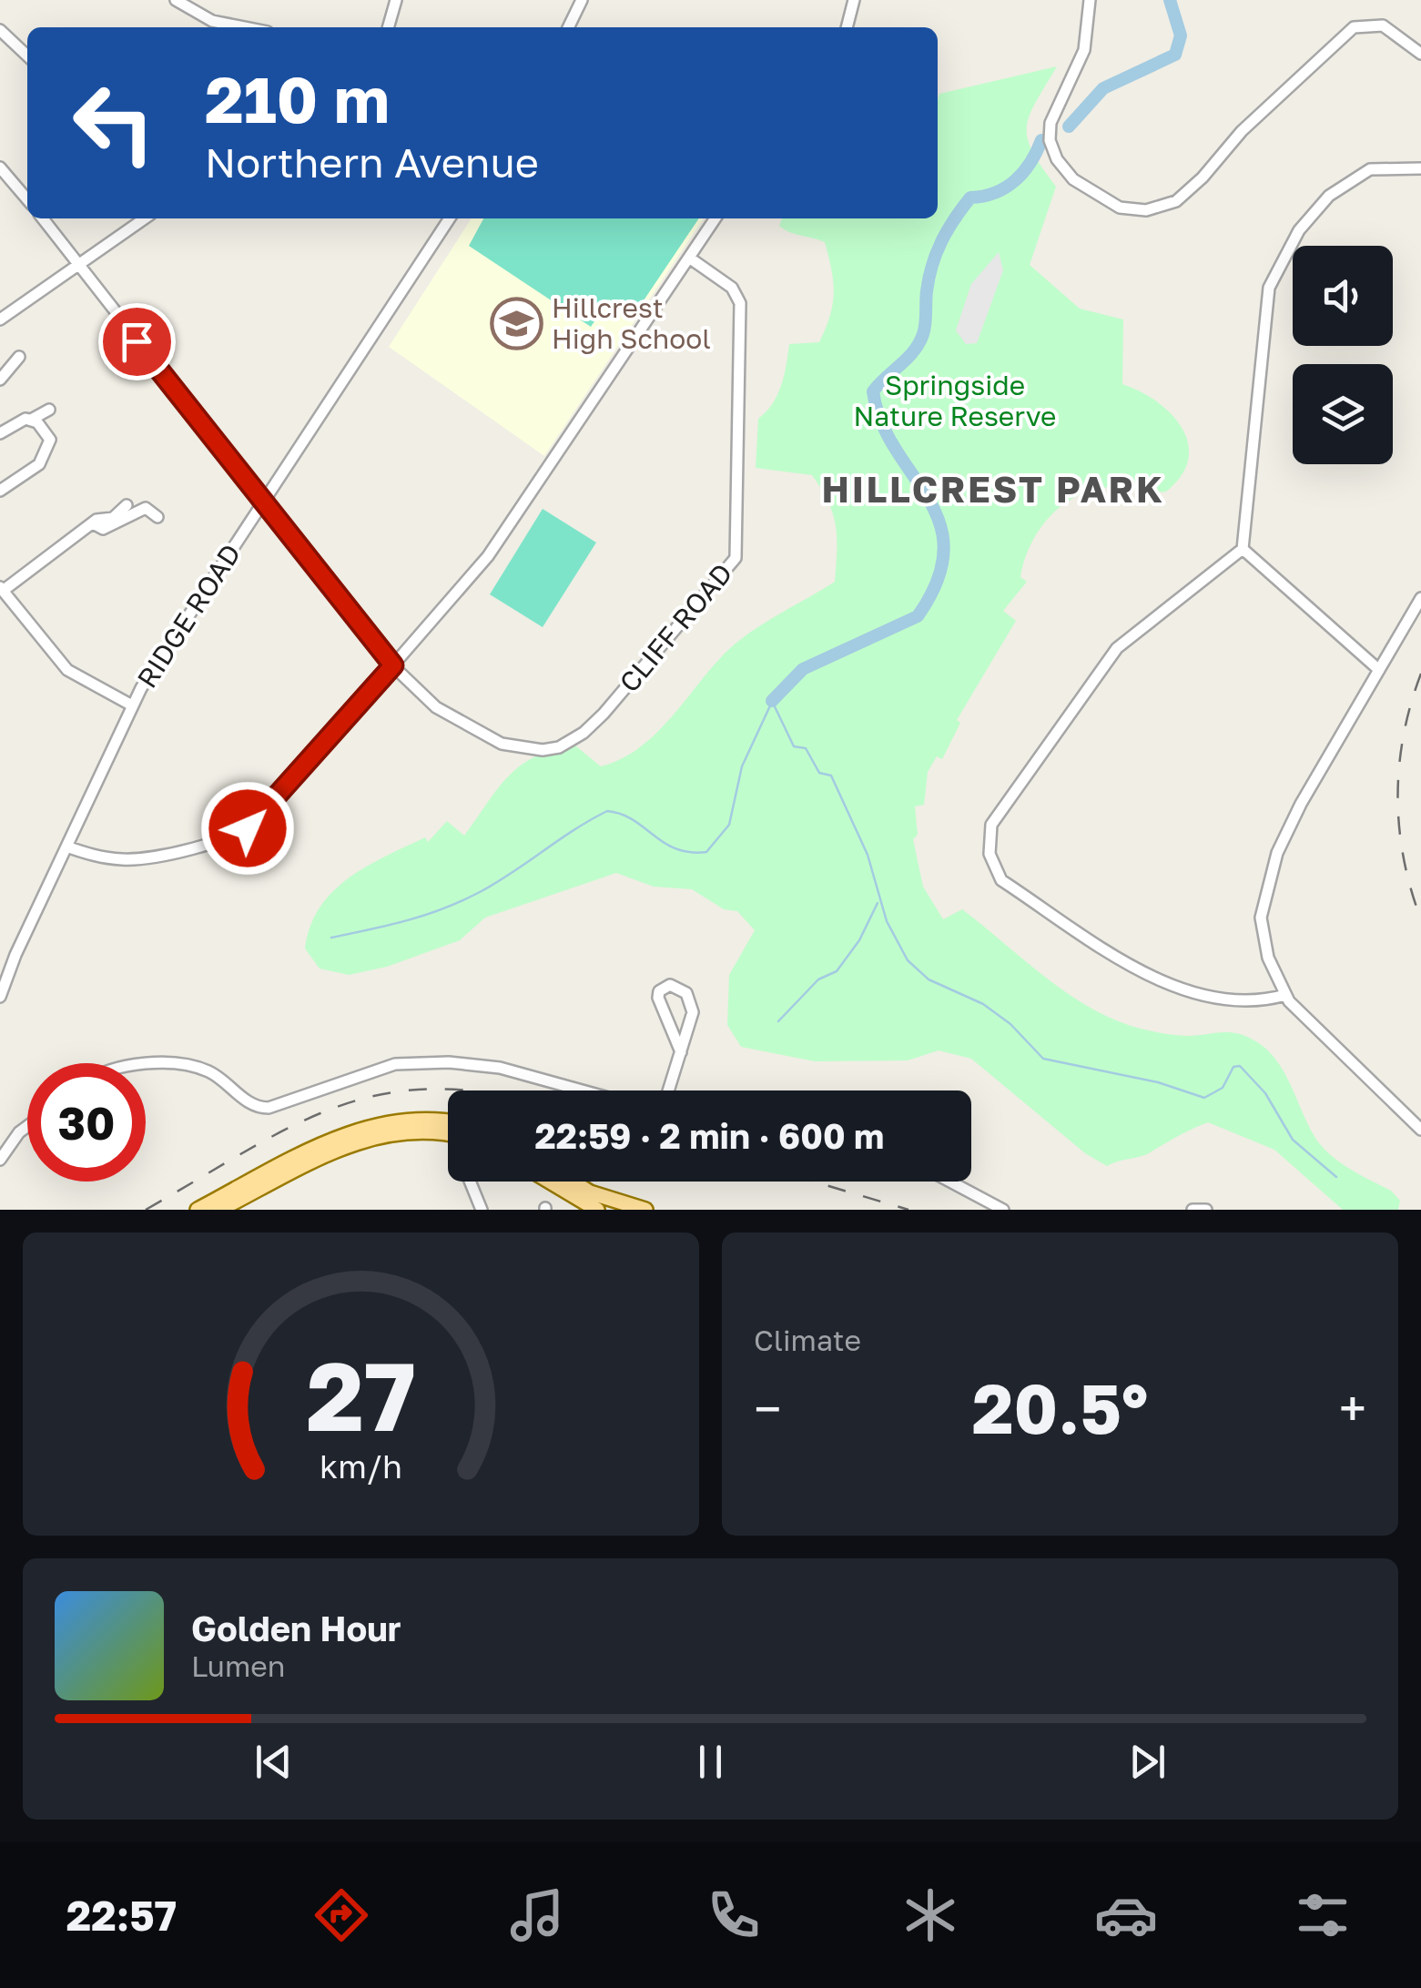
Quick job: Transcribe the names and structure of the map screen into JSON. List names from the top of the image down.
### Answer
{
  "streets": {
    "street": ["RIDGE ROAD", "CLIFF ROAD"]
  },
  "crossings": [
    ["RIDGE ROAD", "CLIFF ROAD"]
  ],
  "districts": ["HILLCREST PARK"],
  "parks": ["Springside Nature Reserve"],
  "places": {
    "school or university": ["Hillcrest High School"]
  },
  "page": {
    "turn": ["210 m", "Northern Avenue"],
    "limit": "30",
    "trip": "22:59 · 2 min · 600 m",
    "tile": "Climate",
    "heat": ["−", "20.5°", "+"],
    "song": ["Golden Hour", "Lumen"],
    "tabs": "22:57",
    "gauge": ["27", "km/h"]
  }
}
